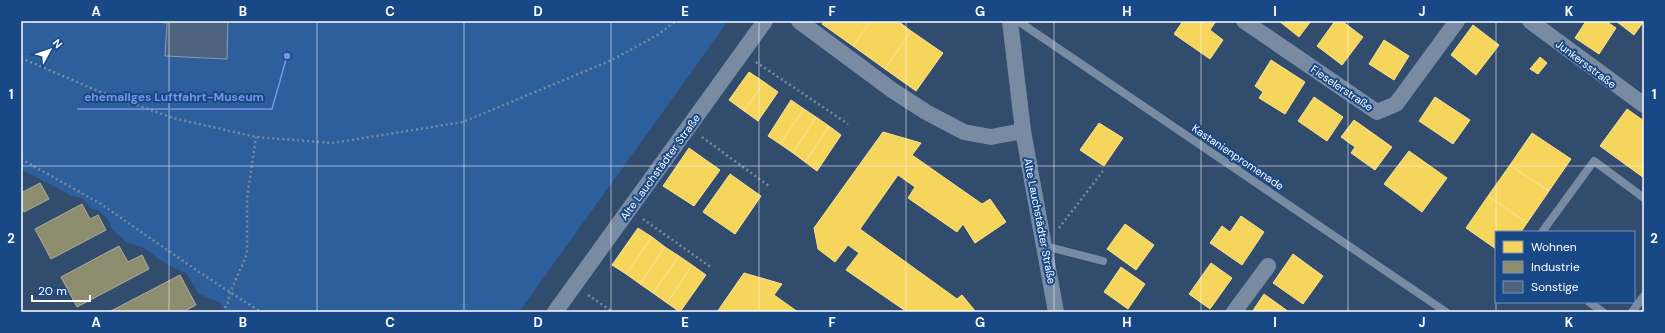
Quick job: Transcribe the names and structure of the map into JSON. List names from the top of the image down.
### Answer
{
  "streets": {
    "street": ["Junkersstraße", "Fieselerstraße", "Alte Lauchstädter Straße"],
    "lane": ["Kastanienpromenade"]
  },
  "places": ["ehemaliges Luftfahrt-Museum"],
  "legend": ["Wohnen", "Industrie", "Sonstige"],
  "scale_bar": "20 m",
  "north": "top right",
  "grid": {
    "columns": [
      "A",
      "B",
      "C",
      "D",
      "E",
      "F",
      "G",
      "H",
      "I",
      "J",
      "K"
    ],
    "rows": ["1", "2"]
  }
}
